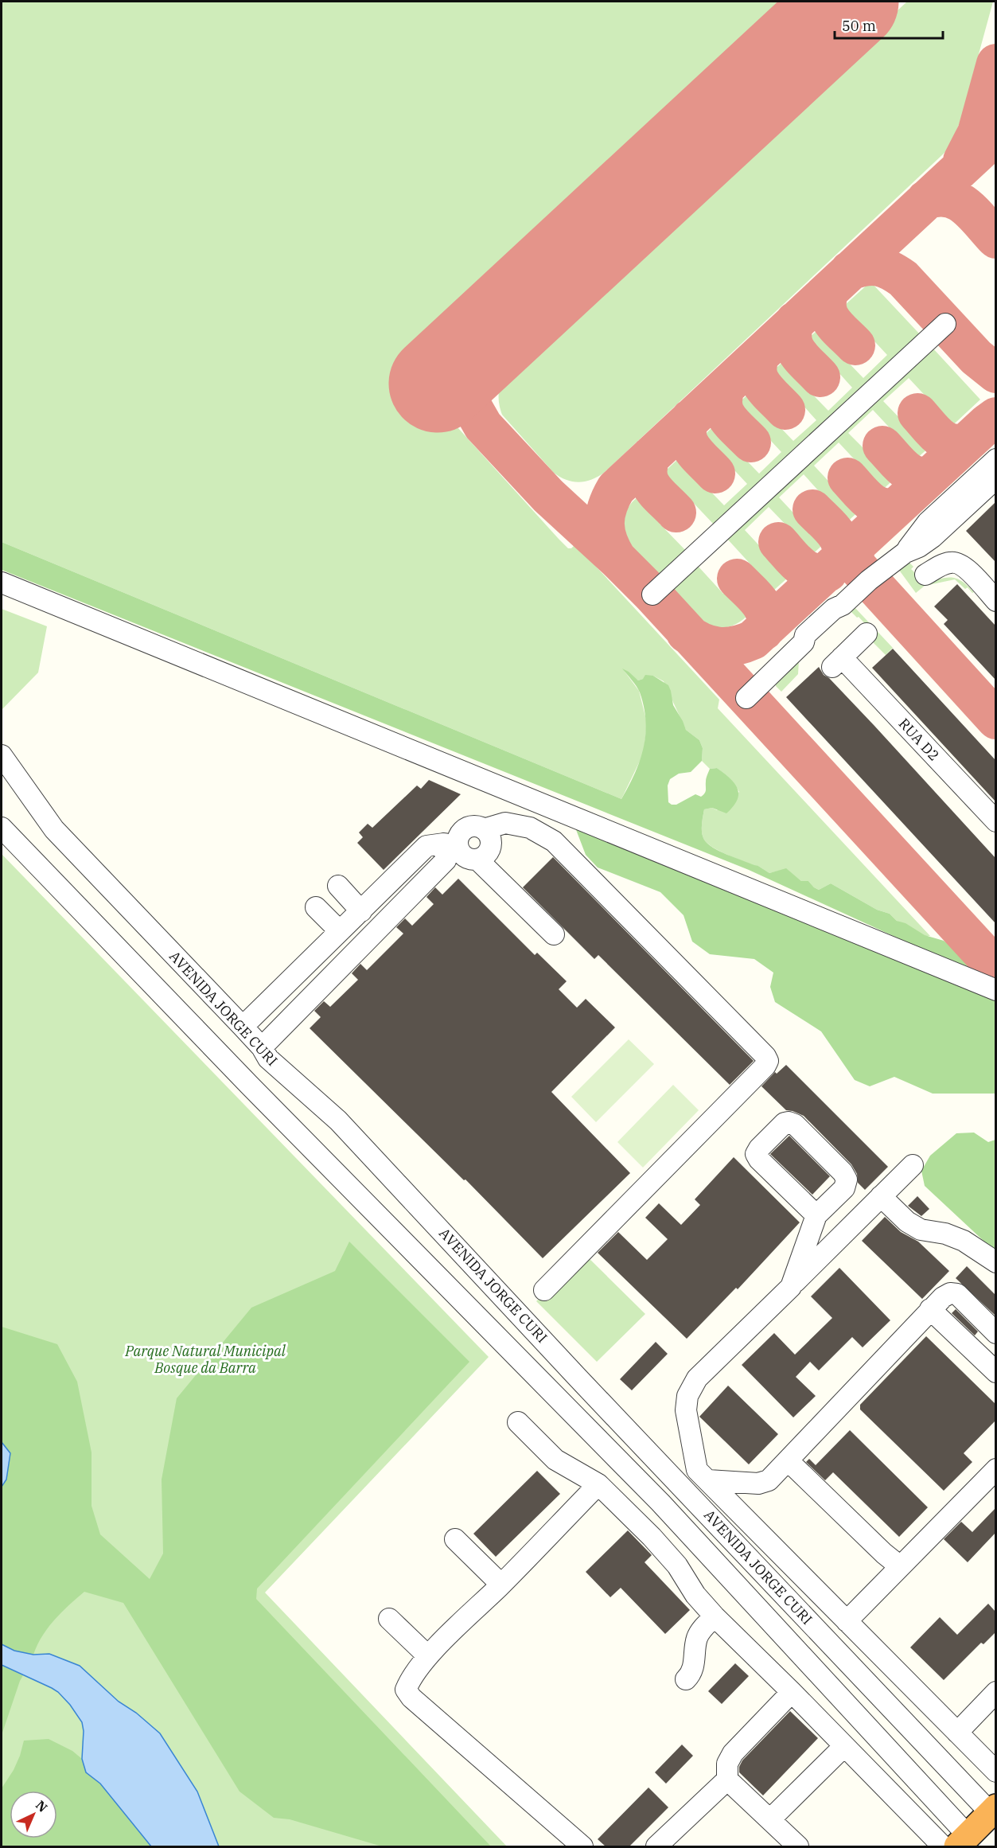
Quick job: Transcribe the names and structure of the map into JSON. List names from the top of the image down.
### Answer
{
  "streets": {
    "street": ["RUA D2", "AVENIDA JORGE CURI"]
  },
  "parks": ["Parque Natural Municipal Bosque da Barra"],
  "scale_bar": "50 m",
  "north": "top right"
}
